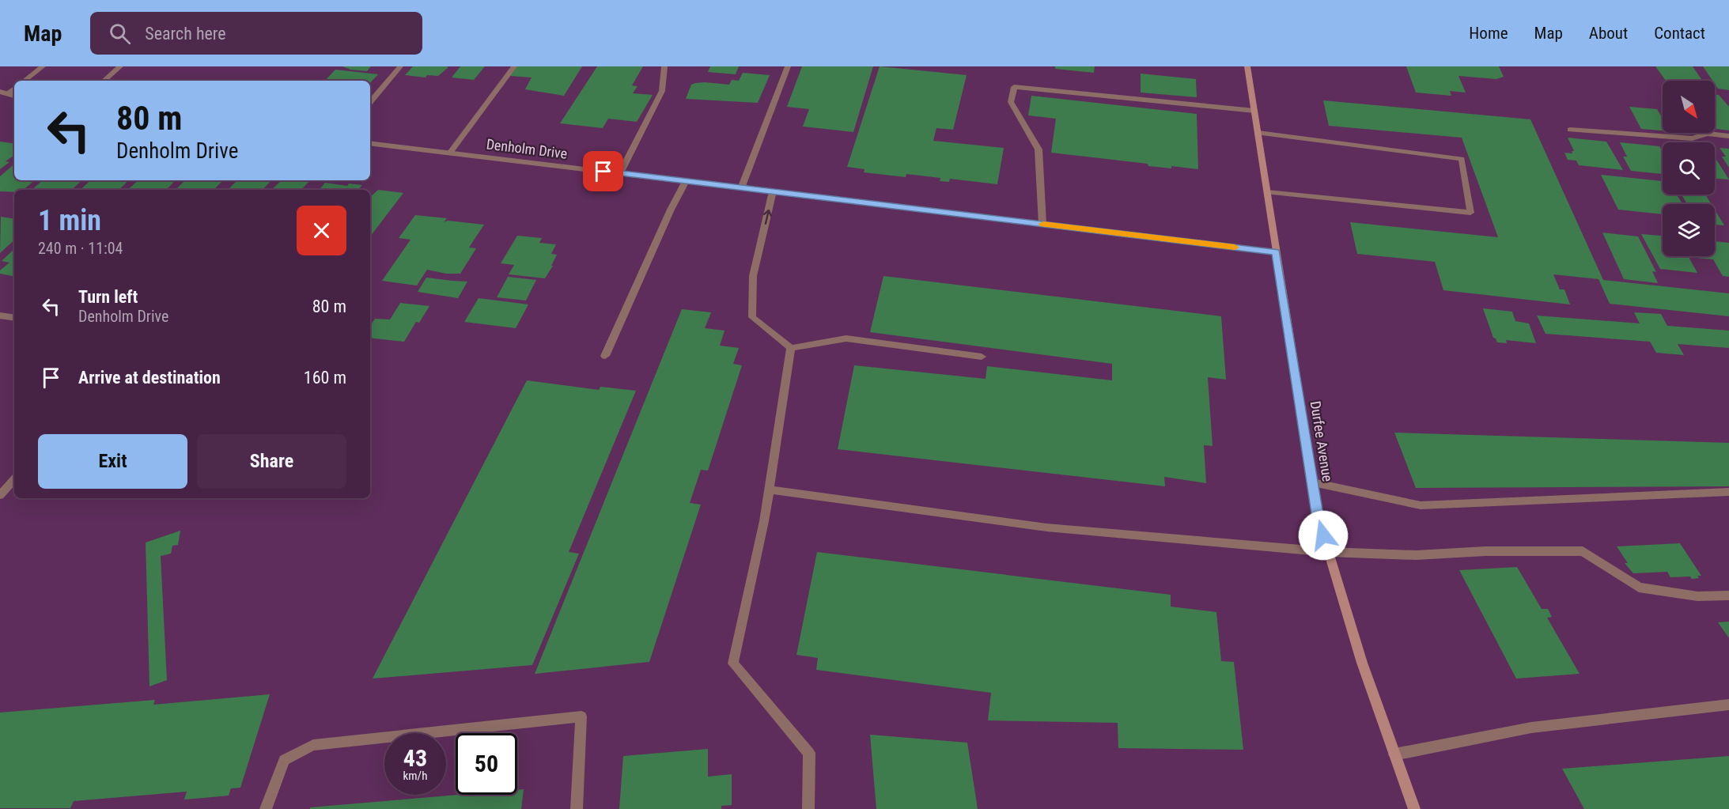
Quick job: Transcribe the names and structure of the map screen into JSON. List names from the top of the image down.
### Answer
{
  "streets": {
    "main road": ["Durfee Avenue"],
    "street": ["Denholm Drive"]
  },
  "crossings": [
    ["Denholm Drive", "Durfee Avenue"]
  ],
  "north": "bottom right",
  "page": {
    "header": "Map",
    "search": "Search here",
    "nav": [
      "Home",
      "Map",
      "About",
      "Contact"
    ],
    "turn": ["80 m", "Denholm Drive"],
    "heading": ["1 min", "240 m · 11:04"],
    "list": [
      {
        "name": "Turn left",
        "note": "Denholm Drive",
        "value": "80 m"
      },
      {
        "name": "Arrive at destination",
        "value": "160 m"
      }
    ],
    "buttons": ["Exit", "Share"],
    "speed": "43 km/h",
    "limit": "50"
  }
}
